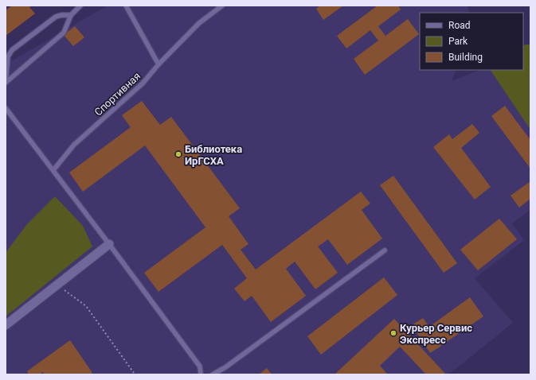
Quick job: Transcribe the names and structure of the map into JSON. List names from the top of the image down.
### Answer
{
  "streets": {
    "lane": ["Спортивная"]
  },
  "places": ["Библиотека ИрГСХА", "Курьер Сервис Экспресс"],
  "legend": ["Road", "Park", "Building"]
}
